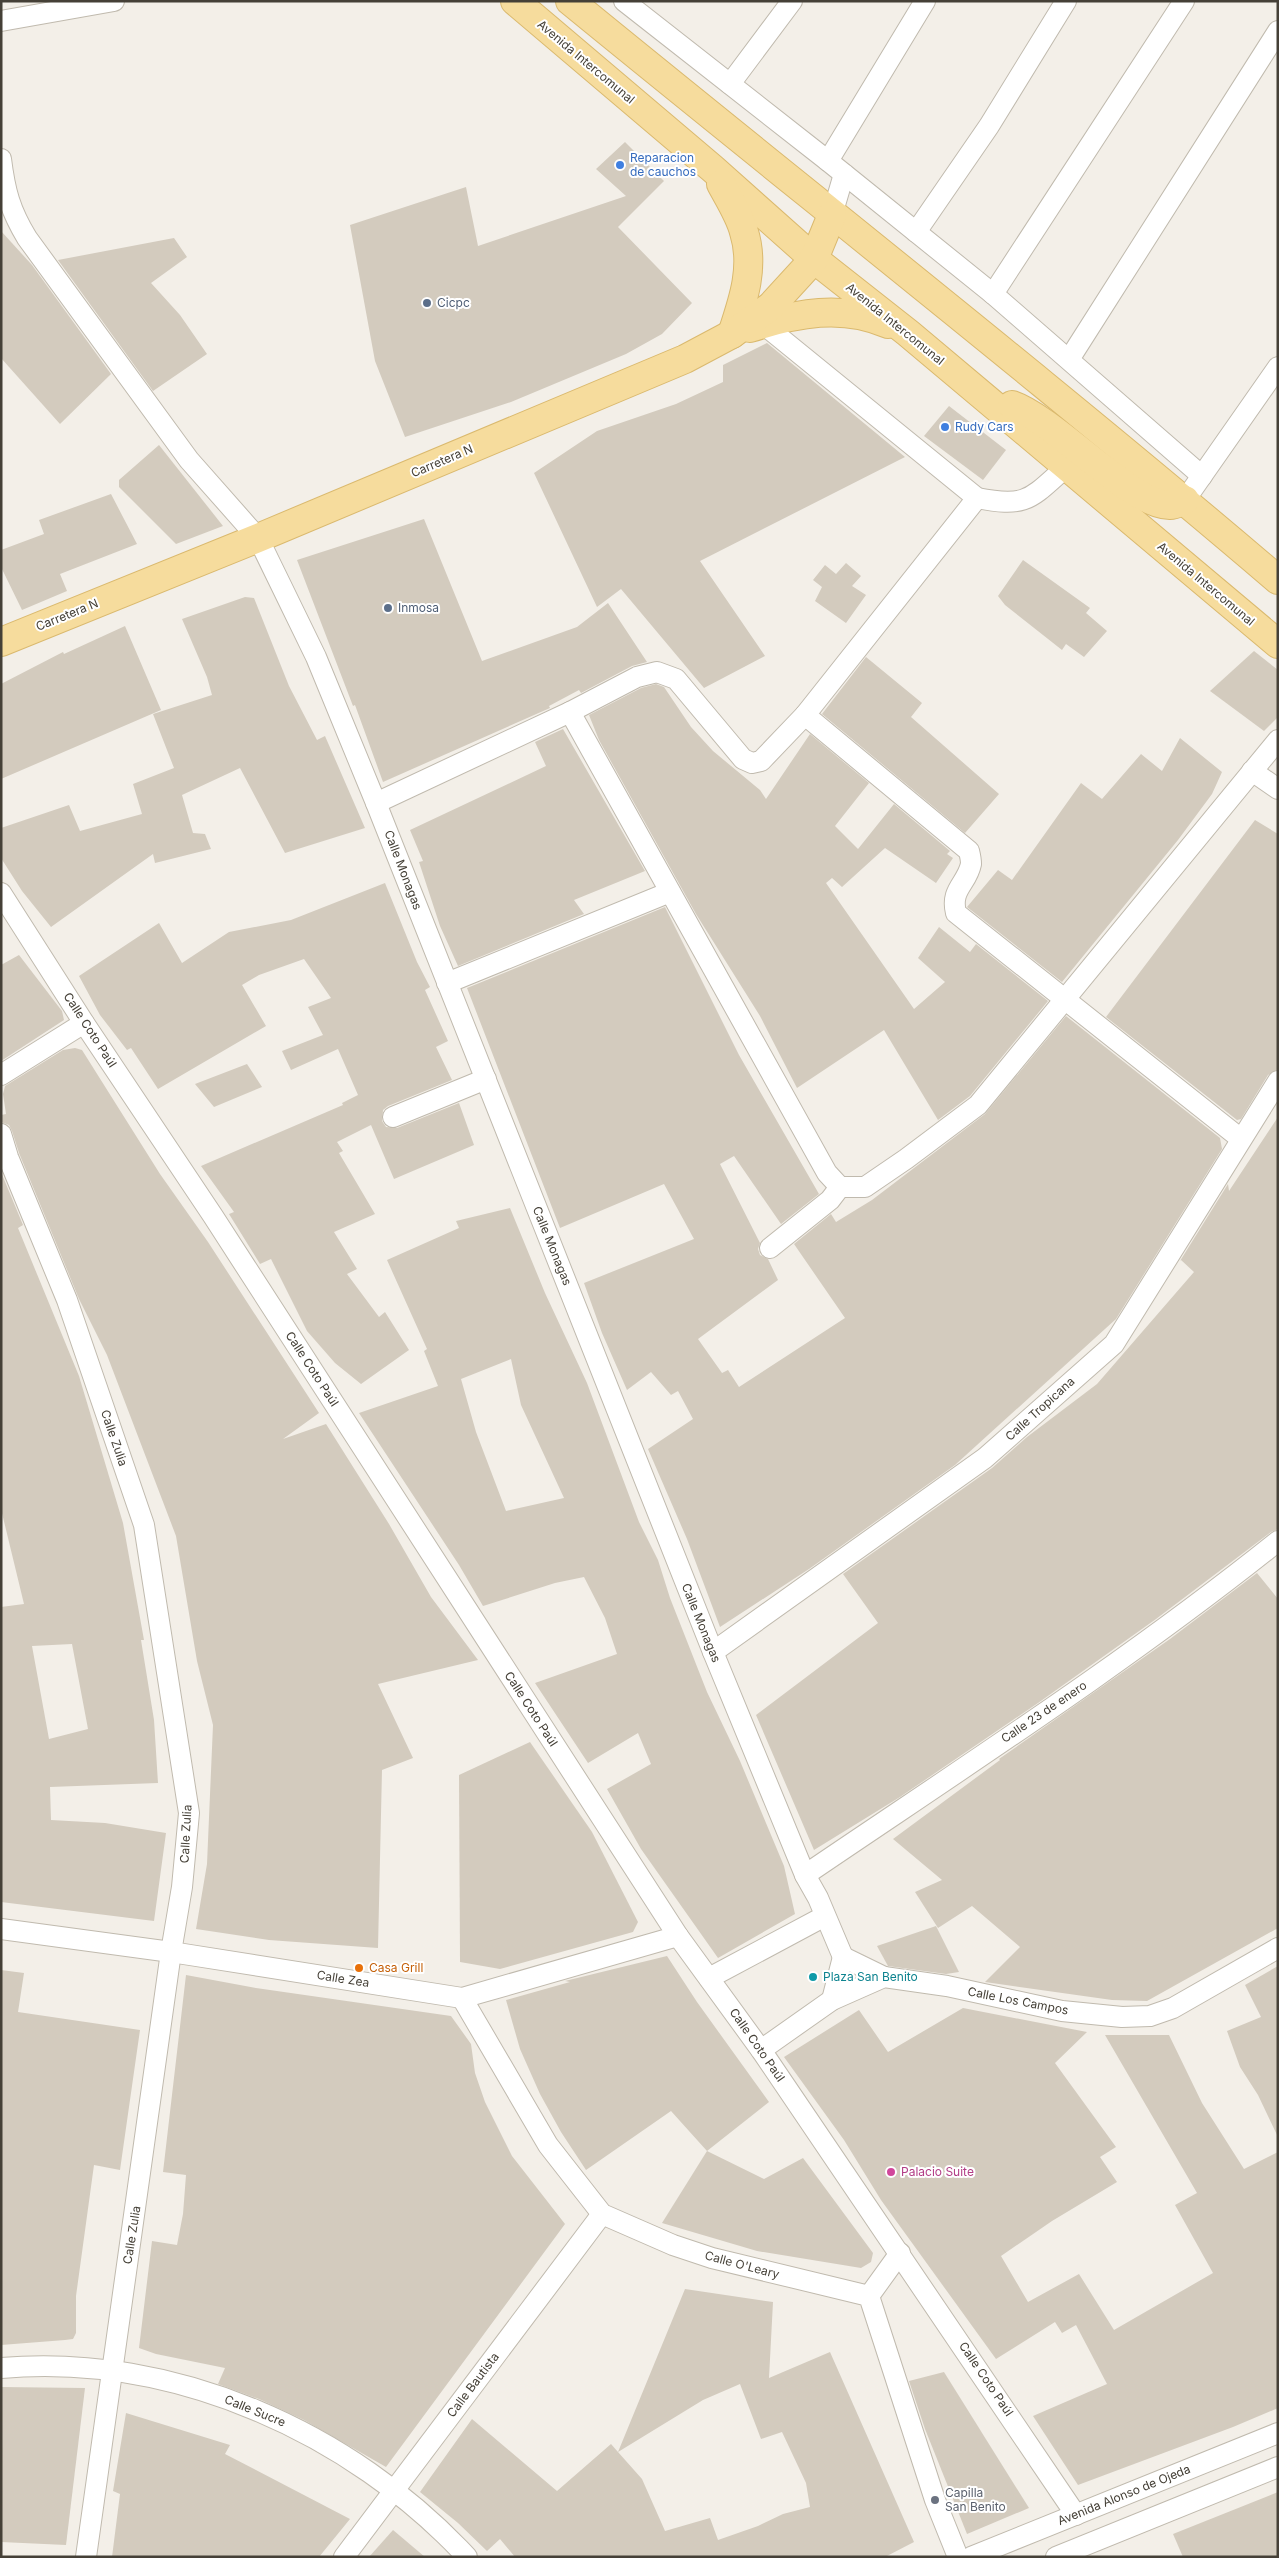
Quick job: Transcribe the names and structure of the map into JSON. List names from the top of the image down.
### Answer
{
  "streets": {
    "main road": ["Avenida Intercomunal", "Carretera N"],
    "street": [
      "Calle Monagas",
      "Calle Coto Paúl",
      "Calle Tropicana",
      "Calle Zulia",
      "Calle 23 de enero",
      "Calle Zea",
      "Calle Los Campos",
      "Calle O'Leary",
      "Calle Bautista",
      "Calle Sucre",
      "Avenida Alonso de Ojeda"
    ]
  },
  "crossings": [
    ["Avenida Intercomunal", "Carretera N"],
    ["Carretera N", "Calle Monagas"],
    ["Calle Monagas", "Calle Tropicana"],
    ["Calle Monagas", "Calle 23 de enero"],
    ["Calle Coto Paúl", "Calle Zea"],
    ["Calle Coto Paúl", "Avenida Alonso de Ojeda"],
    ["Calle Zulia", "Calle Zea"],
    ["Calle Zulia", "Calle Sucre"],
    ["Calle Zea", "Calle O'Leary"],
    ["Calle O'Leary", "Calle Bautista"],
    ["Calle Bautista", "Calle Sucre"]
  ],
  "places": [
    "Reparacion de cauchos",
    "Cicpc",
    "Rudy Cars",
    "Inmosa",
    "Casa Grill",
    "Plaza San Benito",
    "Palacio Suite",
    "Capilla San Benito"
  ]
}
